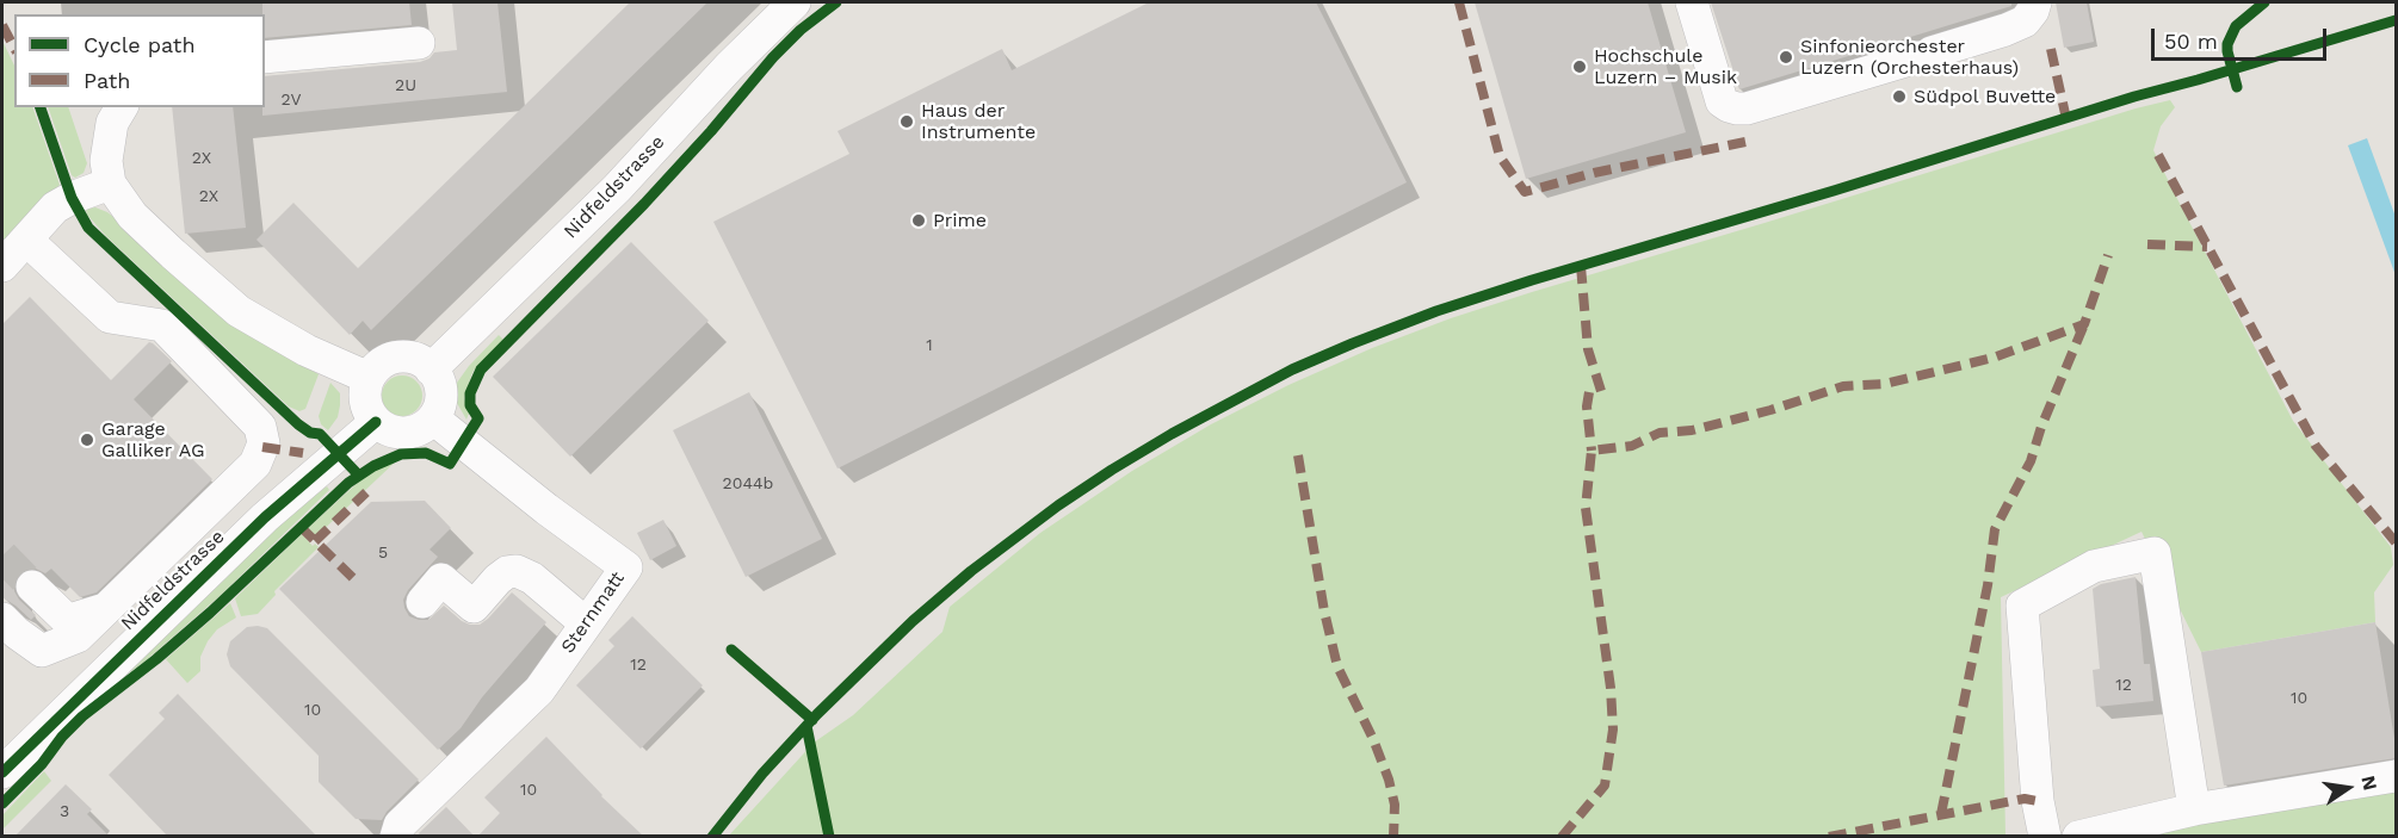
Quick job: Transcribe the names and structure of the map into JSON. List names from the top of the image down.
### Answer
{
  "streets": {
    "street": ["Nidfeldstrasse", "Sternmatt"]
  },
  "crossings": [
    ["Nidfeldstrasse", "Sternmatt"]
  ],
  "places": [
    "Sinfonieorchester Luzern (Orchesterhaus)",
    "Hochschule Luzern – Musik",
    "Südpol Buvette",
    "Haus der Instrumente",
    "Prime",
    "Garage Galliker AG"
  ],
  "house_numbers": [
    "2U",
    "2V",
    "2X",
    "2X",
    "1",
    "2044b",
    "5",
    "12",
    "12",
    "10",
    "10",
    "10",
    "3"
  ],
  "legend": ["Cycle path", "Path"],
  "scale_bar": "50 m",
  "north": "right"
}
